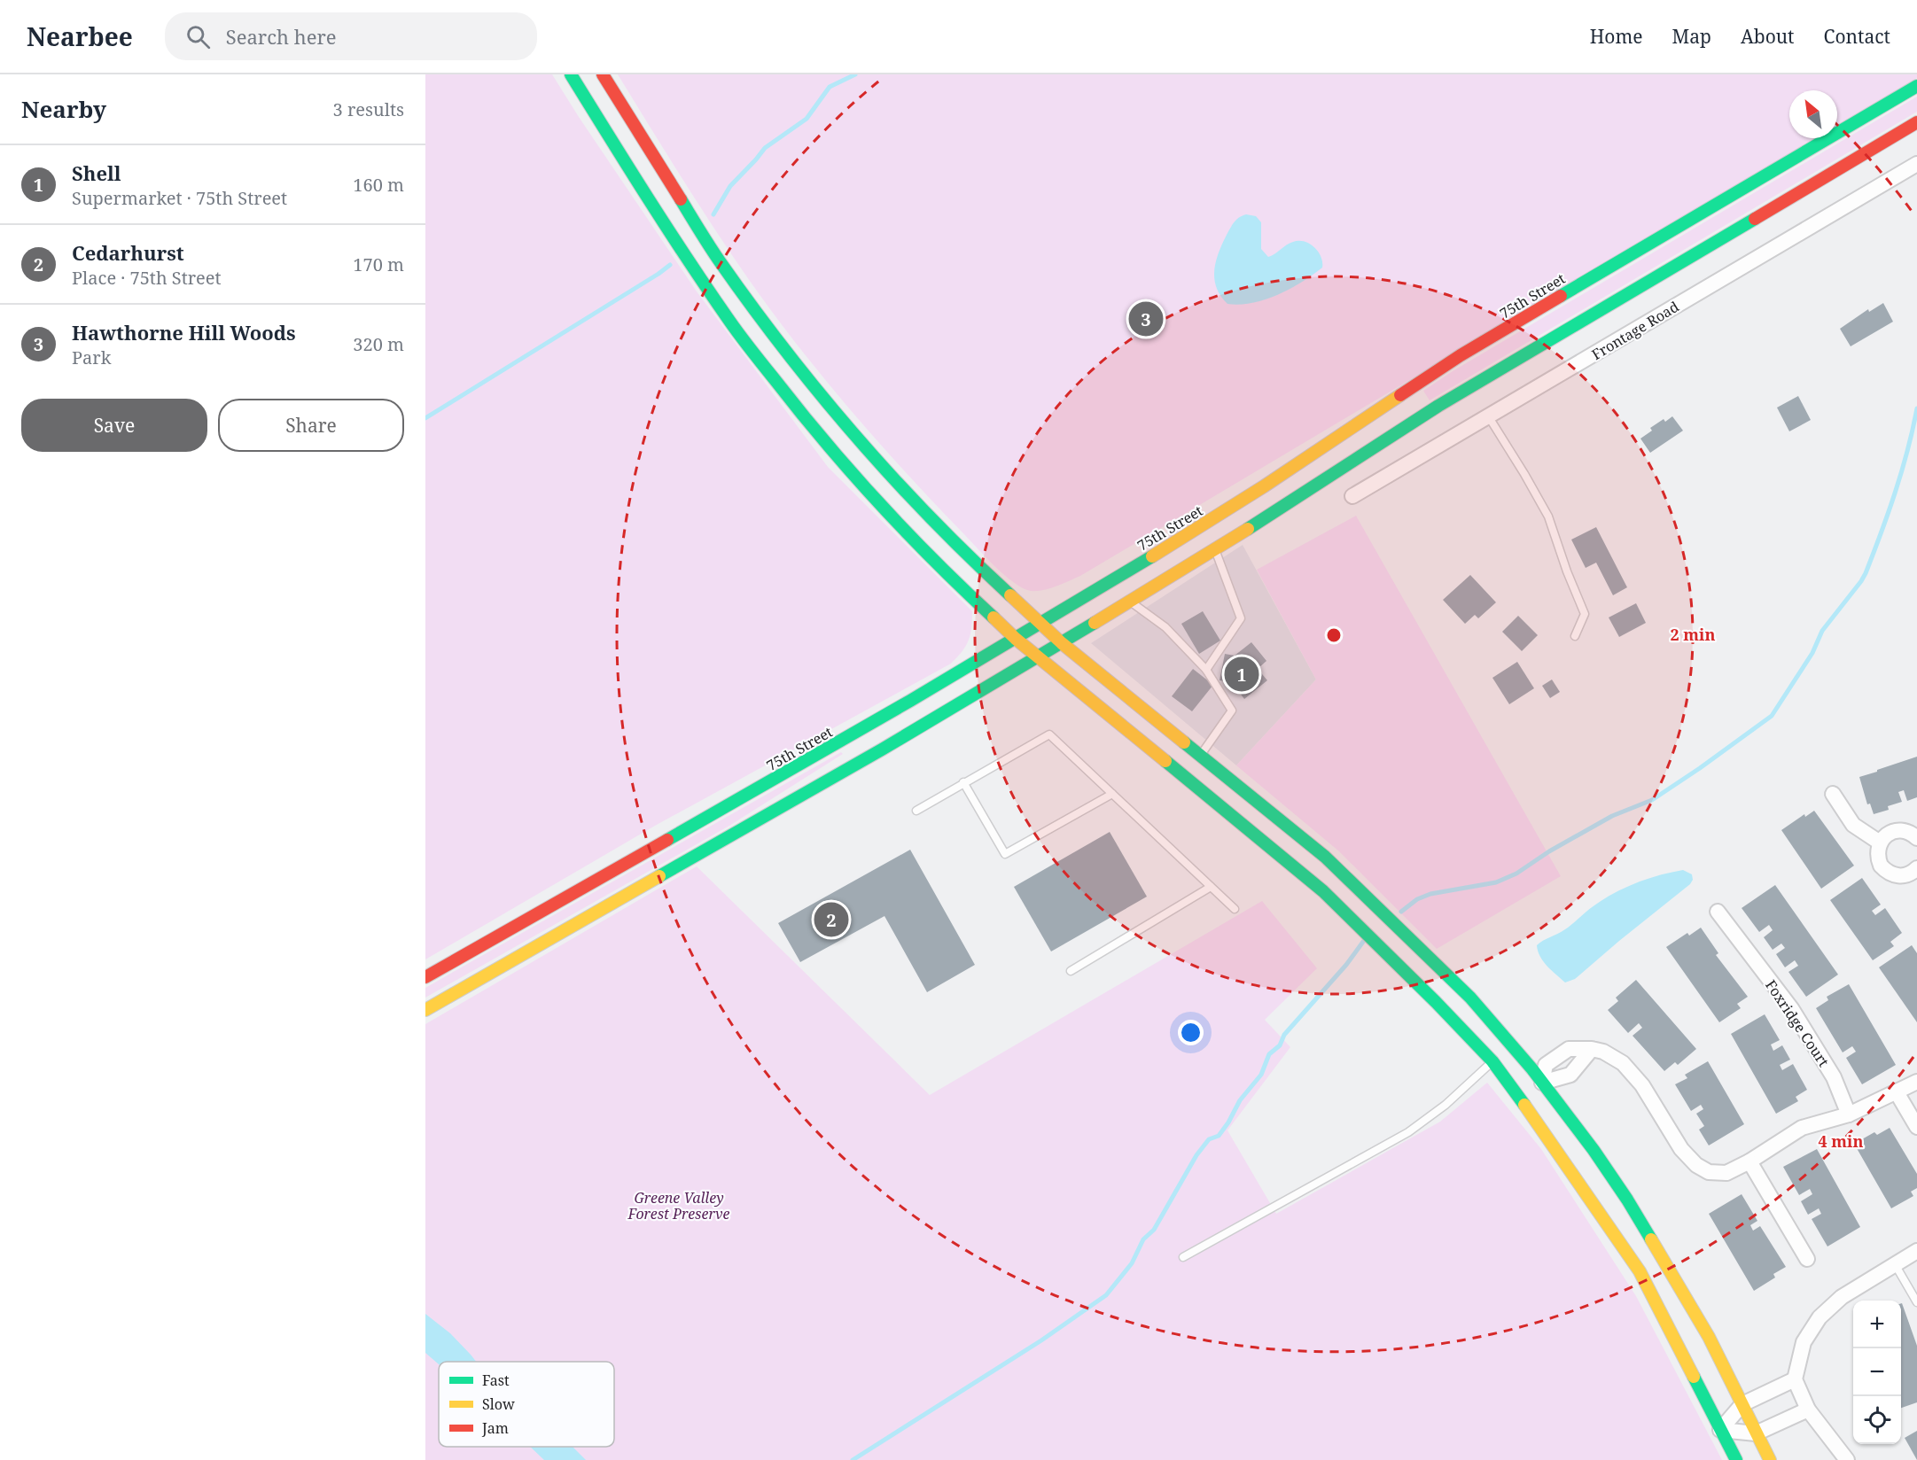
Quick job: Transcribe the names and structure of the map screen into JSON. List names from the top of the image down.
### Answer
{
  "streets": {
    "main road": ["75th Street"],
    "street": ["Frontage Road", "Foxridge Court"]
  },
  "parks": ["Greene Valley Forest Preserve"],
  "legend": ["Fast", "Slow", "Jam"],
  "north": "top left",
  "page": {
    "header": "Nearbee",
    "search": "Search here",
    "nav": [
      "Home",
      "Map",
      "About",
      "Contact"
    ],
    "heading": ["Nearby", "3 results"],
    "list": [
      {
        "mark": "1",
        "name": "Shell",
        "note": "Supermarket · 75th Street",
        "value": "160 m"
      },
      {
        "mark": "2",
        "name": "Cedarhurst",
        "note": "Place · 75th Street",
        "value": "170 m"
      },
      {
        "mark": "3",
        "name": "Hawthorne Hill Woods",
        "note": "Park",
        "value": "320 m"
      }
    ],
    "pins": ["3", "1", "2"],
    "buttons": ["Save", "Share"],
    "map_buttons": ["+", "−"]
  },
  "rings": ["2 min", "4 min"]
}
